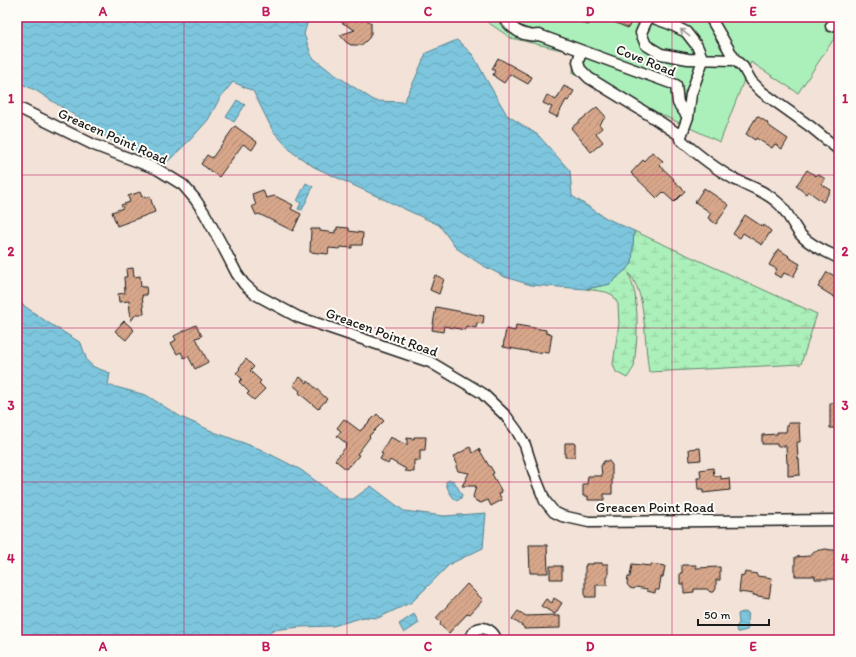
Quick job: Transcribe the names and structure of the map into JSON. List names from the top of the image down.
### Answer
{
  "streets": {
    "street": ["Cove Road", "Greacen Point Road"]
  },
  "scale_bar": "50 m",
  "grid": {
    "columns": [
      "A",
      "B",
      "C",
      "D",
      "E"
    ],
    "rows": [
      "1",
      "2",
      "3",
      "4"
    ]
  }
}
